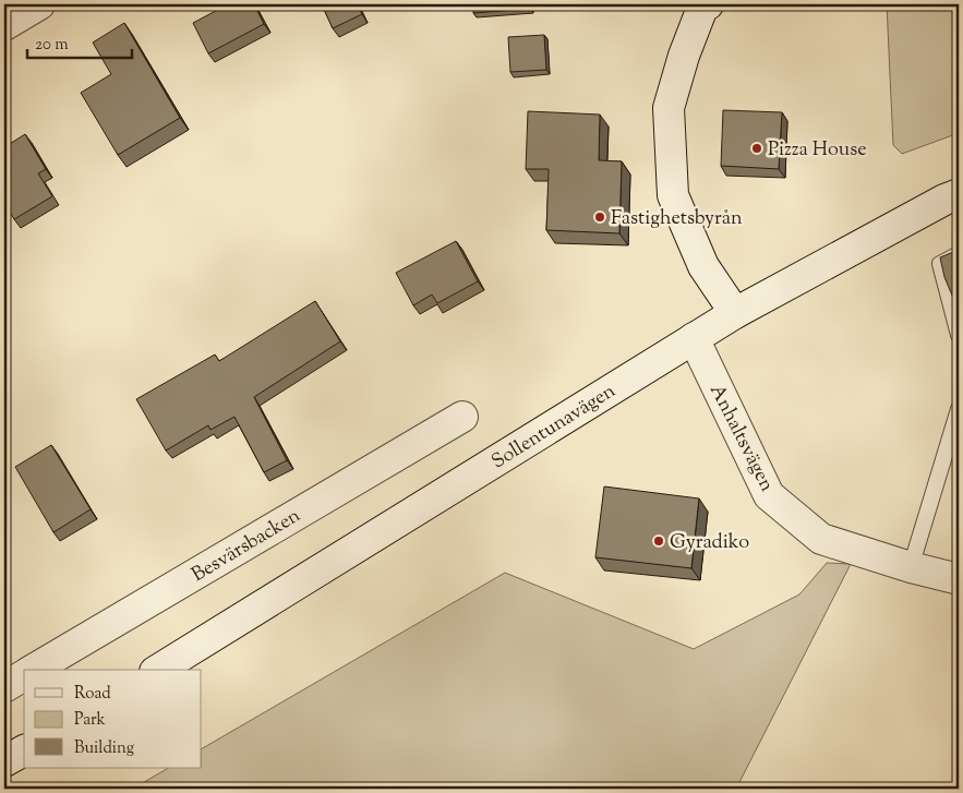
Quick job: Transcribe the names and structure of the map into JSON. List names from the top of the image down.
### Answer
{
  "streets": {
    "street": ["Sollentunavägen", "Anhaltsvägen", "Besvärsbacken"]
  },
  "crossings": [
    ["Sollentunavägen", "Anhaltsvägen"]
  ],
  "places": ["Pizza House", "Fastighetsbyrån", "Gyradiko"],
  "legend": ["Road", "Park", "Building"],
  "scale_bar": "20 m"
}
